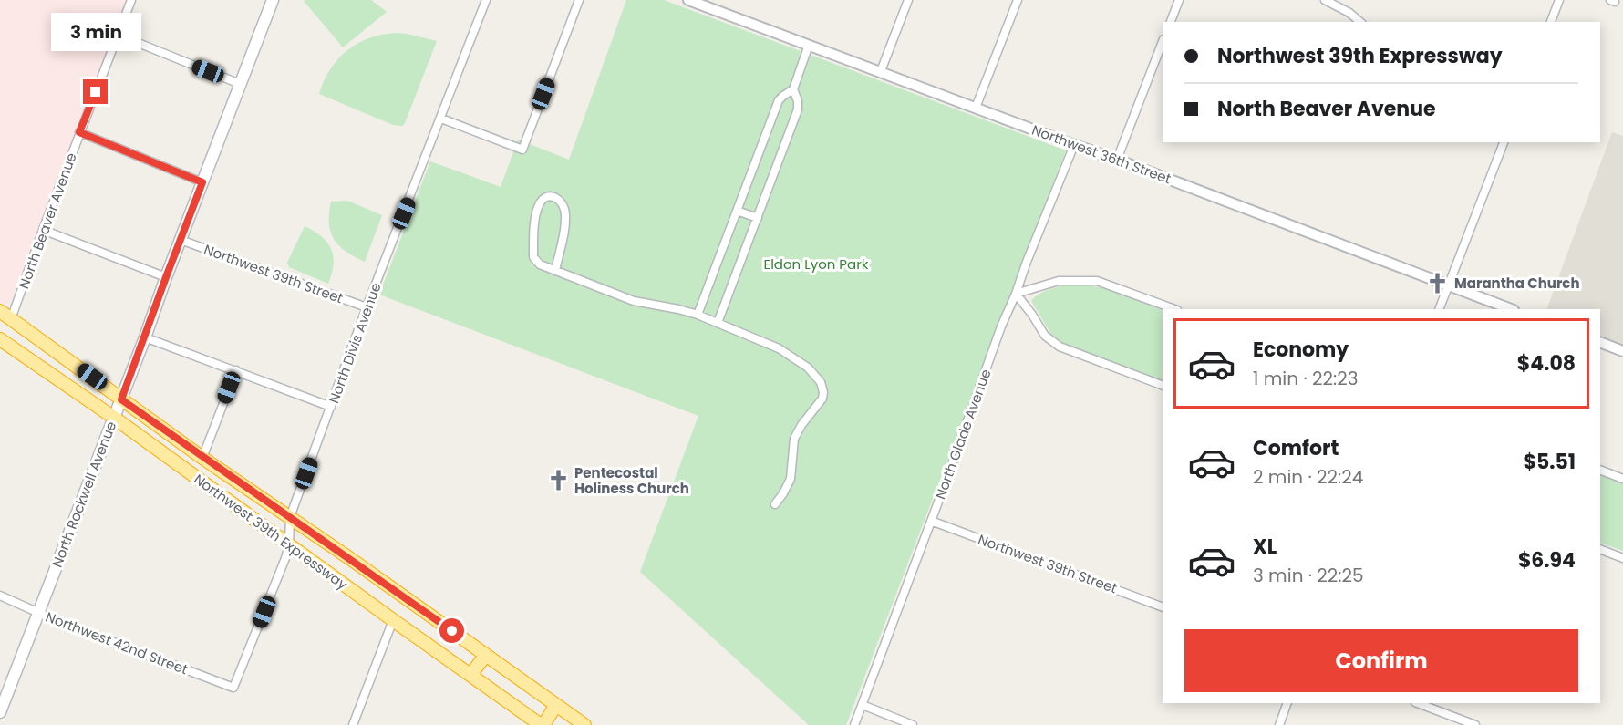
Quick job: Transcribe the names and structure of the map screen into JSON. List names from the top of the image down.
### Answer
{
  "streets": {
    "highway": ["Northwest 39th Expressway"],
    "main road": ["North Rockwell Avenue"],
    "street": [
      "Northwest 36th Street",
      "North Beaver Avenue",
      "Northwest 39th Street",
      "North Divis Avenue",
      "North Glade Avenue",
      "Northwest 42nd Street"
    ]
  },
  "crossings": [
    ["Northwest 36th Street", "North Glade Avenue"],
    ["North Beaver Avenue", "Northwest 39th Expressway"],
    ["Northwest 39th Street", "North Divis Avenue"],
    ["Northwest 39th Street", "North Glade Avenue"],
    ["Northwest 39th Street", "North Rockwell Avenue"],
    ["North Divis Avenue", "Northwest 39th Expressway"],
    ["North Divis Avenue", "Northwest 42nd Street"],
    ["North Rockwell Avenue", "Northwest 39th Expressway"],
    ["North Rockwell Avenue", "Northwest 42nd Street"]
  ],
  "parks": ["Eldon Lyon Park"],
  "places": {
    "church": ["Marantha Church", "Pentecostal Holiness Church"]
  },
  "page": {
    "bubble": "3 min",
    "banner": ["Northwest 39th Expressway", "North Beaver Avenue"],
    "list": [
      {
        "name": "Economy",
        "note": "1 min · 22:23",
        "value": "$4.08"
      },
      {
        "name": "Comfort",
        "note": "2 min · 22:24",
        "value": "$5.51"
      },
      {
        "name": "XL",
        "note": "3 min · 22:25",
        "value": "$6.94"
      }
    ],
    "buttons": "Confirm"
  }
}
